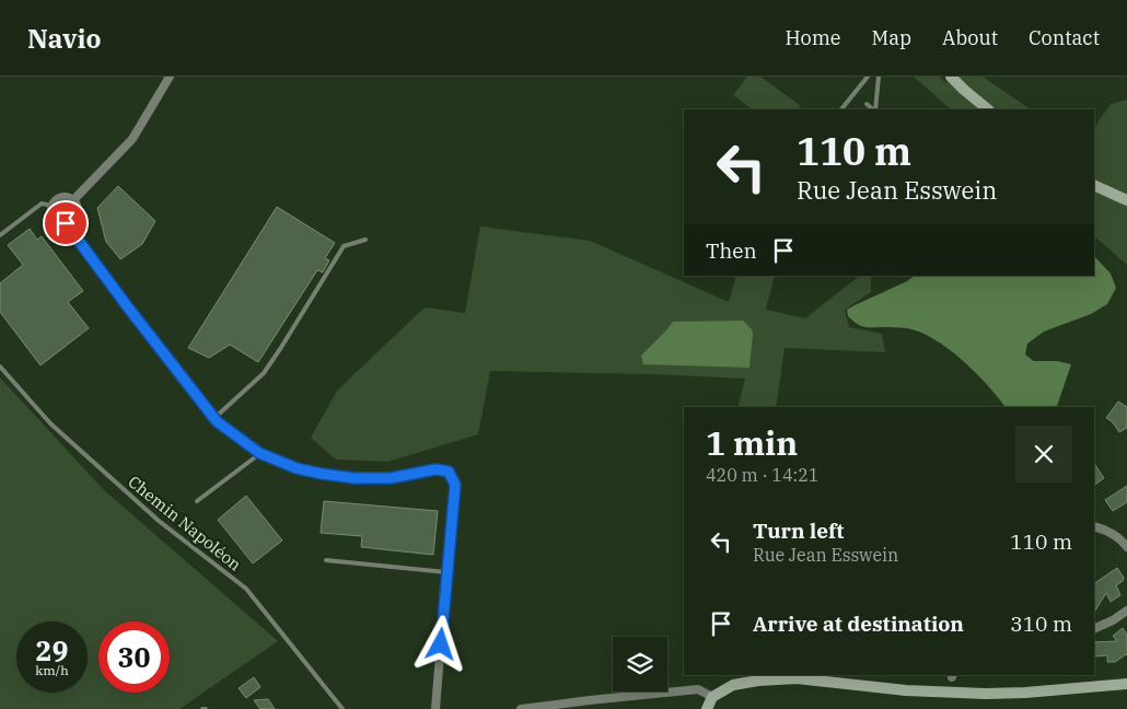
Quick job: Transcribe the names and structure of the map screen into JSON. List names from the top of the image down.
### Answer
{
  "streets": {
    "lane": ["Chemin Napoléon"]
  },
  "page": {
    "header": "Navio",
    "nav": [
      "Home",
      "Map",
      "About",
      "Contact"
    ],
    "turn": ["110 m", "Rue Jean Esswein"],
    "then": "Then",
    "heading": ["1 min", "420 m · 14:21"],
    "list": [
      {
        "name": "Turn left",
        "note": "Rue Jean Esswein",
        "value": "110 m"
      },
      {
        "name": "Arrive at destination",
        "value": "310 m"
      }
    ],
    "speed": "29 km/h",
    "limit": "30"
  }
}
